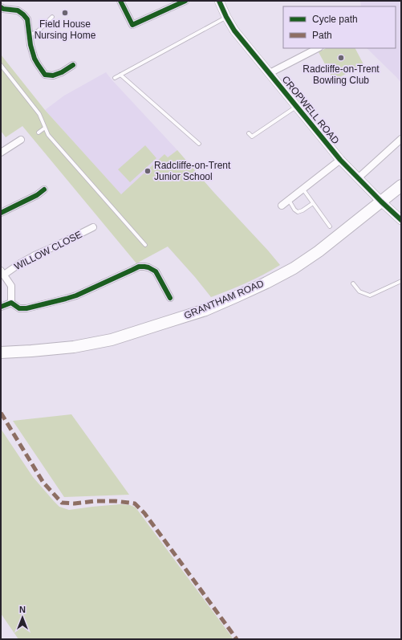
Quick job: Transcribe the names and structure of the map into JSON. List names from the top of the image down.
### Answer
{
  "streets": {
    "highway": ["GRANTHAM ROAD"],
    "street": ["CROPWELL ROAD", "WILLOW CLOSE"]
  },
  "crossings": [
    ["CROPWELL ROAD", "GRANTHAM ROAD"]
  ],
  "places": ["Field House Nursing Home", "Radcliffe-on-Trent Bowling Club", "Radcliffe-on-Trent Junior School"],
  "legend": ["Cycle path", "Path"],
  "north": "top"
}
